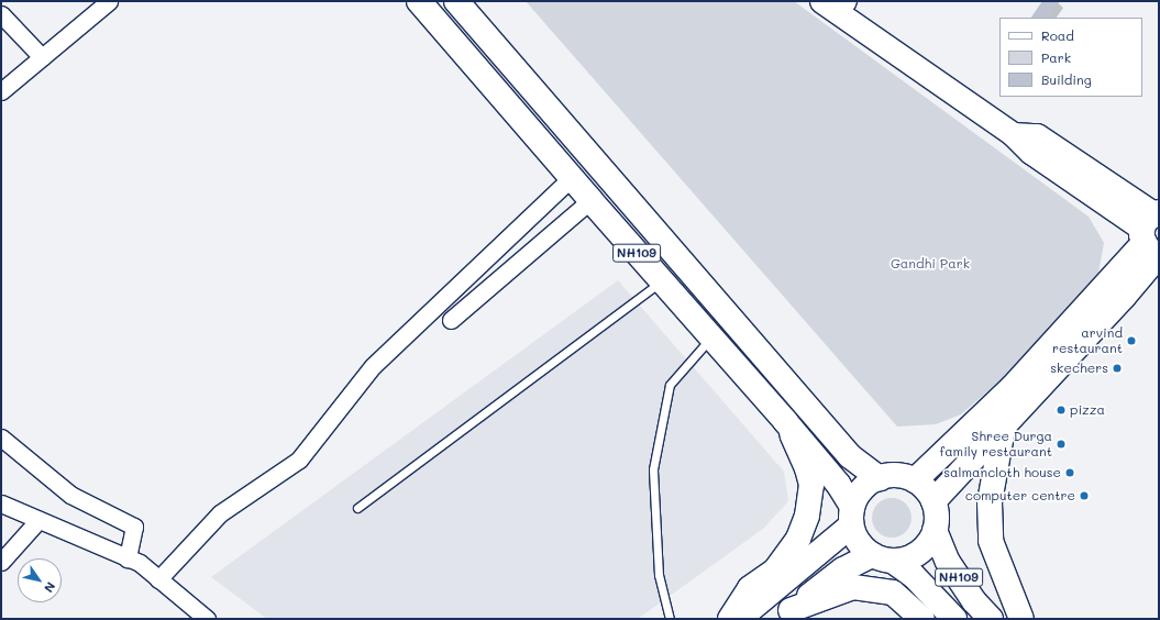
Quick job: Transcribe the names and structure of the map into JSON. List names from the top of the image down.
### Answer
{
  "streets": {
    "main road": ["NH109"]
  },
  "parks": ["Gandhi Park"],
  "places": [
    "arvind restaurant",
    "skechers",
    "pizza",
    "Shree Durga family restaurant",
    "salmancloth house",
    "computer centre"
  ],
  "legend": ["Road", "Park", "Building"],
  "north": "bottom right"
}
